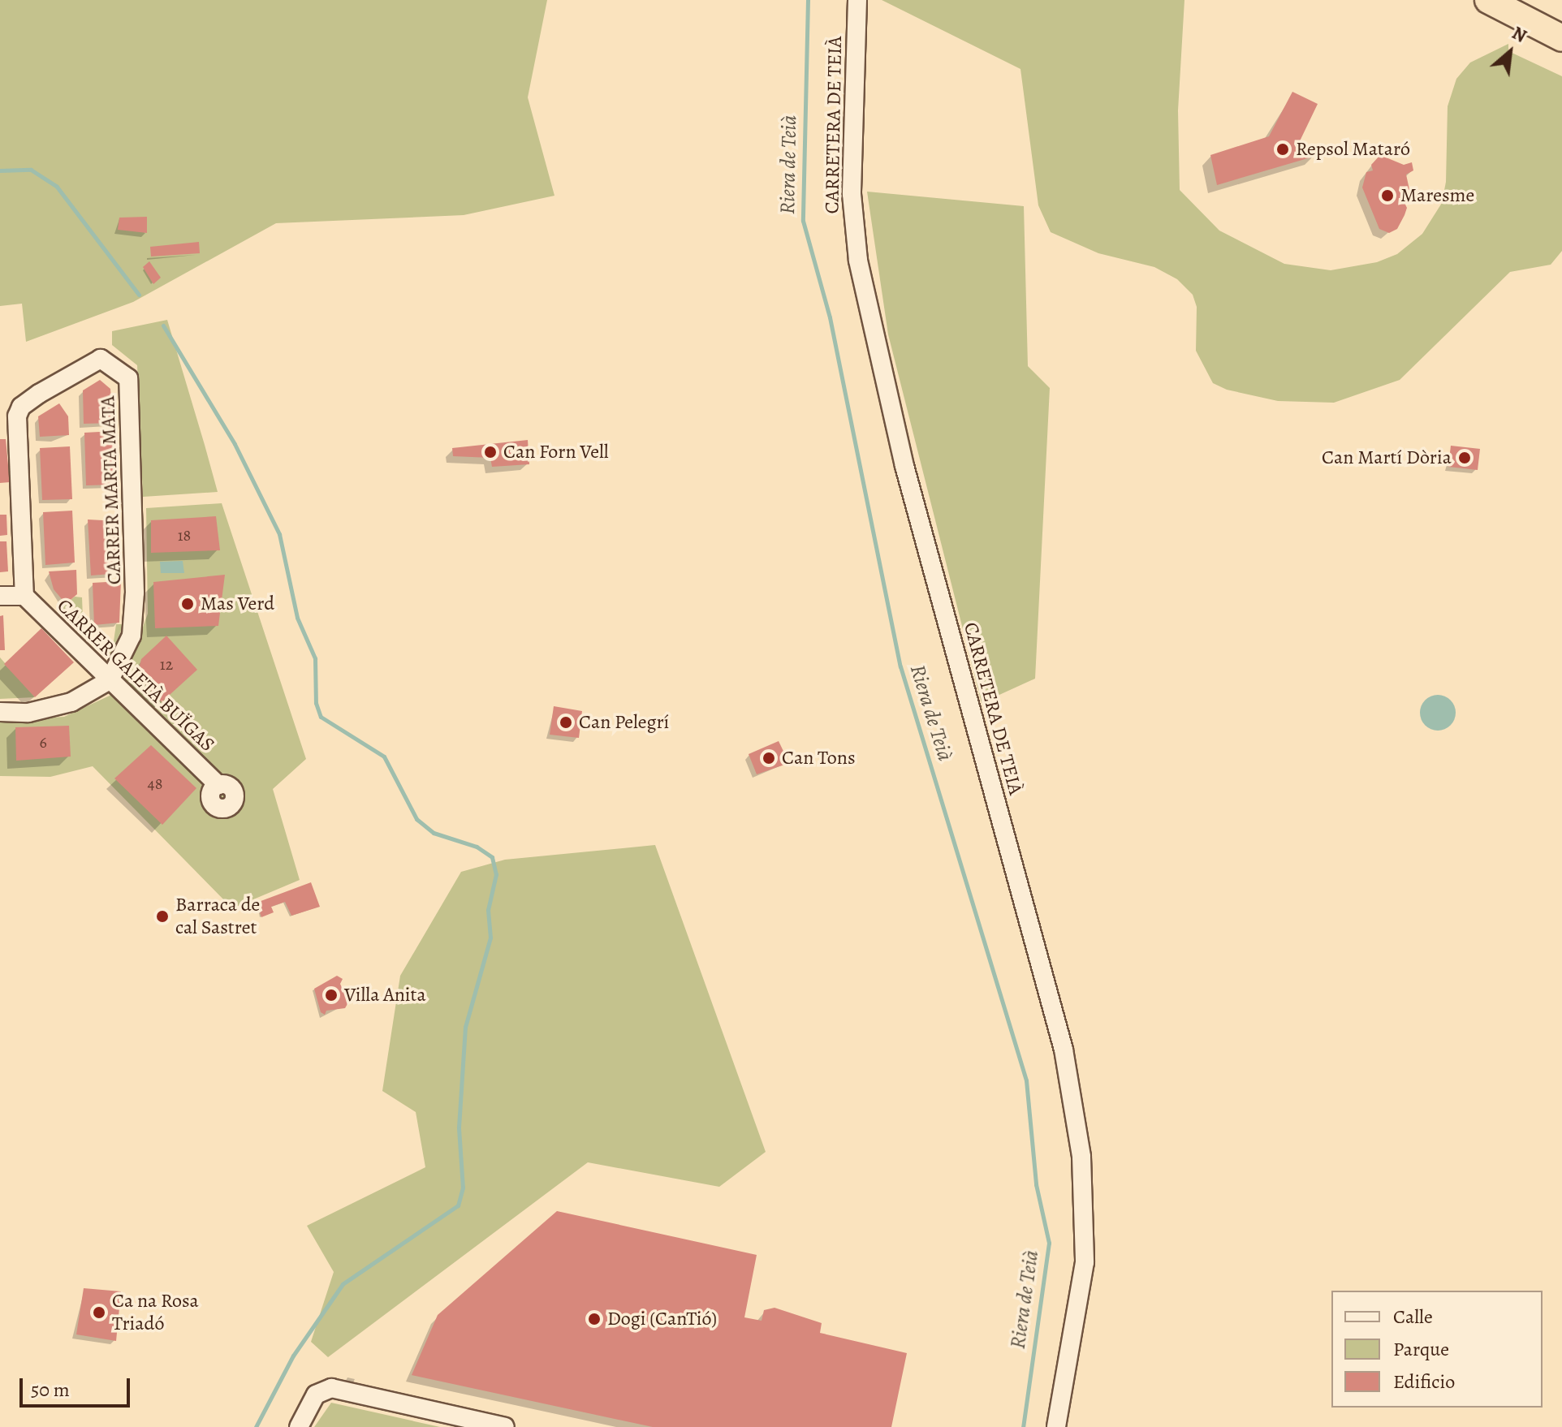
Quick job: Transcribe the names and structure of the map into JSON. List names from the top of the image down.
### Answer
{
  "streets": {
    "street": ["CARRETERA DE TEIÀ", "CARRER MARTA MATA", "CARRER GAIETÀ BUÏGAS"]
  },
  "crossings": [
    ["CARRER MARTA MATA", "CARRER GAIETÀ BUÏGAS"]
  ],
  "water": ["Riera de Teià"],
  "places": [
    "Repsol Mataró",
    "Maresme",
    "Can Forn Vell",
    "Can Martí Dòria",
    "Mas Verd",
    "Can Pelegrí",
    "Can Tons",
    "Barraca de cal Sastret",
    "Villa Anita",
    "Ca na Rosa Triadó",
    "Dogi (CanTió)"
  ],
  "house_numbers": [
    "18",
    "12",
    "6",
    "48"
  ],
  "legend": ["Calle", "Parque", "Edificio"],
  "scale_bar": "50 m",
  "north": "top right"
}
